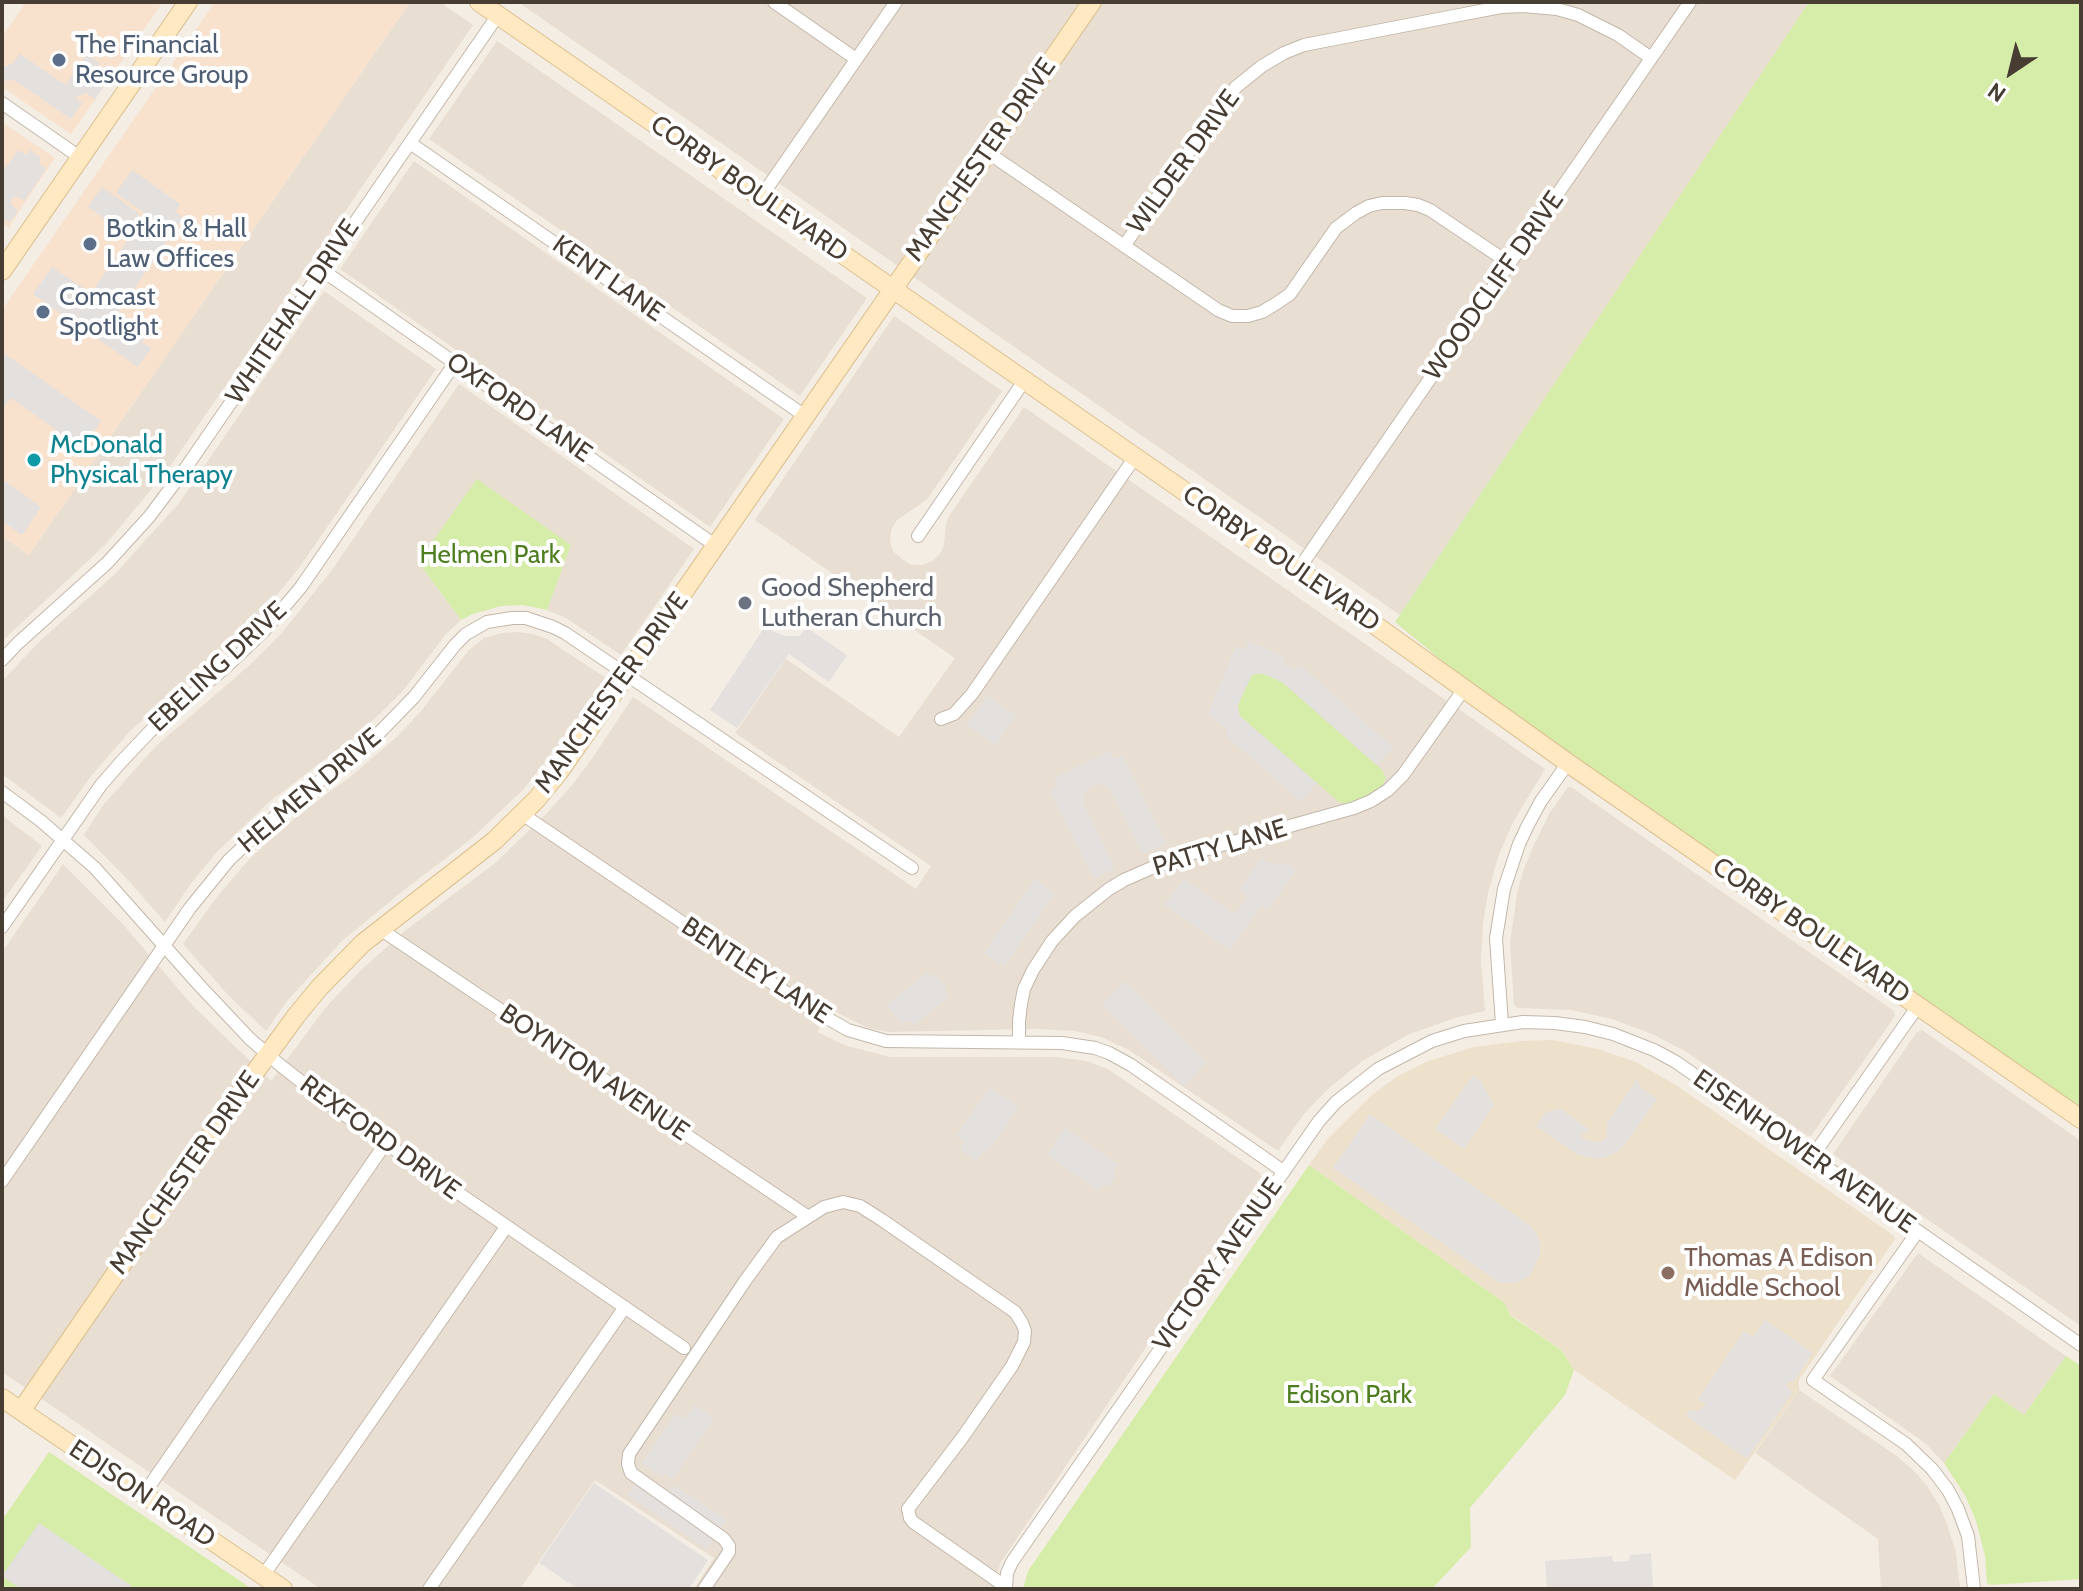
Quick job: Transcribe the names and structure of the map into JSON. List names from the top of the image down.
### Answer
{
  "streets": {
    "street": [
      "MANCHESTER DRIVE",
      "WILDER DRIVE",
      "CORBY BOULEVARD",
      "KENT LANE",
      "WOODCLIFF DRIVE",
      "WHITEHALL DRIVE",
      "OXFORD LANE",
      "EBELING DRIVE",
      "HELMEN DRIVE",
      "PATTY LANE",
      "BENTLEY LANE",
      "BOYNTON AVENUE",
      "REXFORD DRIVE",
      "EISENHOWER AVENUE",
      "VICTORY AVENUE",
      "EDISON ROAD"
    ]
  },
  "crossings": [
    ["MANCHESTER DRIVE", "CORBY BOULEVARD"],
    ["MANCHESTER DRIVE", "KENT LANE"],
    ["MANCHESTER DRIVE", "OXFORD LANE"],
    ["MANCHESTER DRIVE", "HELMEN DRIVE"],
    ["MANCHESTER DRIVE", "BENTLEY LANE"],
    ["MANCHESTER DRIVE", "BOYNTON AVENUE"],
    ["MANCHESTER DRIVE", "REXFORD DRIVE"],
    ["MANCHESTER DRIVE", "EDISON ROAD"],
    ["WILDER DRIVE", "WOODCLIFF DRIVE"],
    ["CORBY BOULEVARD", "WOODCLIFF DRIVE"],
    ["CORBY BOULEVARD", "WHITEHALL DRIVE"],
    ["CORBY BOULEVARD", "PATTY LANE"],
    ["KENT LANE", "WHITEHALL DRIVE"],
    ["WHITEHALL DRIVE", "OXFORD LANE"],
    ["OXFORD LANE", "EBELING DRIVE"],
    ["EBELING DRIVE", "REXFORD DRIVE"],
    ["HELMEN DRIVE", "REXFORD DRIVE"],
    ["PATTY LANE", "BENTLEY LANE"],
    ["BENTLEY LANE", "VICTORY AVENUE"],
    ["EISENHOWER AVENUE", "VICTORY AVENUE"]
  ],
  "parks": ["Helmen Park", "Edison Park"],
  "places": [
    "The Financial Resource Group",
    "Botkin & Hall Law Offices",
    "Comcast Spotlight",
    "McDonald Physical Therapy",
    "Good Shepherd Lutheran Church",
    "Thomas A Edison Middle School"
  ],
  "north": "bottom left"
}
